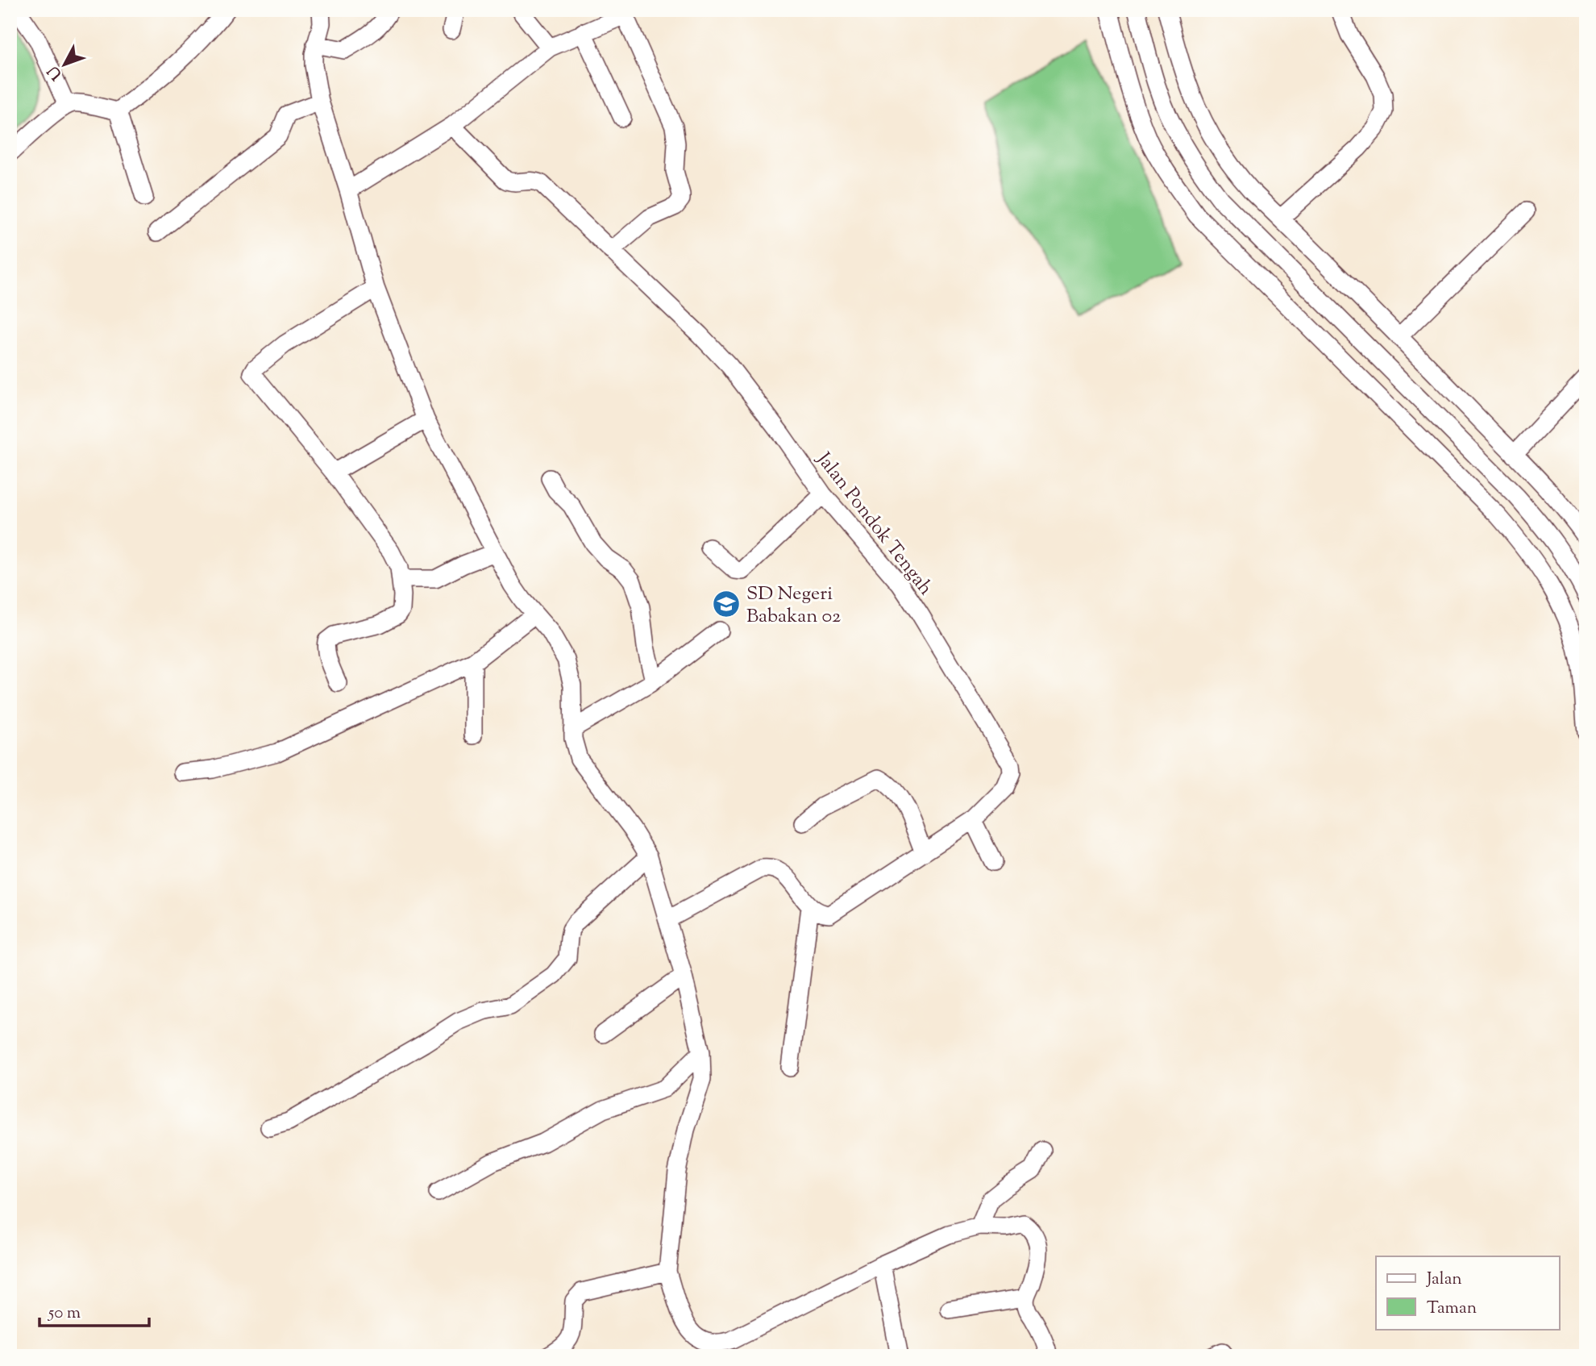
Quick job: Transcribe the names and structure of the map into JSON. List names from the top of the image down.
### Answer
{
  "streets": {
    "street": ["Jalan Pondok Tengah"]
  },
  "places": {
    "school or university": ["SD Negeri Babakan 02"]
  },
  "legend": ["Jalan", "Taman"],
  "scale_bar": "50 m",
  "north": "bottom left"
}
